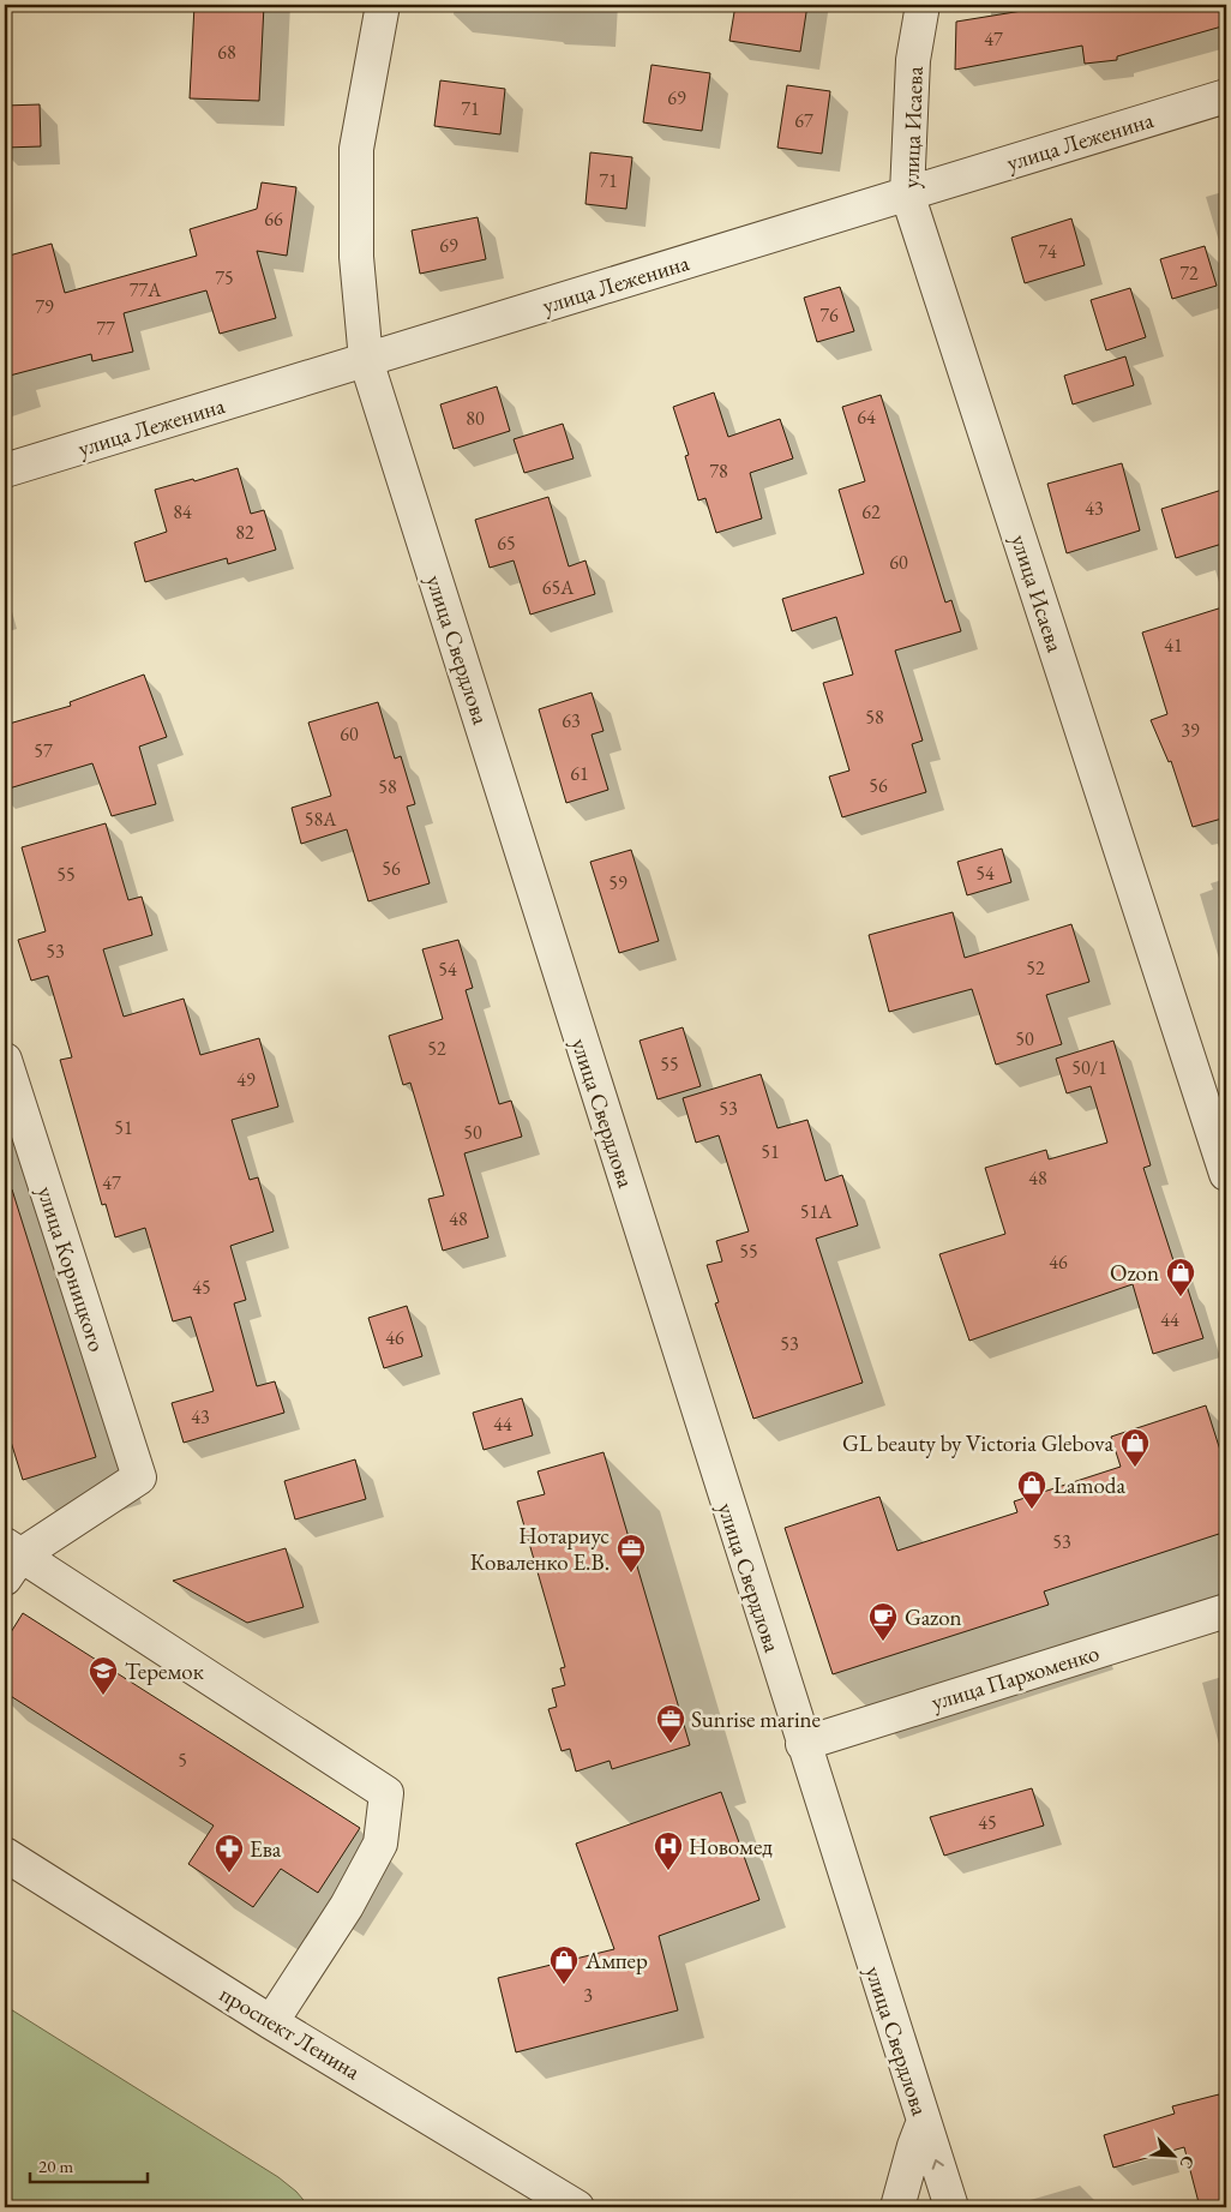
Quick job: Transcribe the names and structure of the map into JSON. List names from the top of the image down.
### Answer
{
  "streets": {
    "street": [
      "улица Исаева",
      "улица Леженина",
      "улица Свердлова",
      "улица Корницкого",
      "улица Пархоменко",
      "проспект Ленина"
    ]
  },
  "crossings": [
    ["улица Исаева", "улица Леженина"],
    ["улица Леженина", "улица Свердлова"],
    ["улица Свердлова", "улица Пархоменко"]
  ],
  "places": {
    "shop": [
      "Ozon",
      "GL beauty by Victoria Glebova",
      "Lamoda",
      "Ампер"
    ],
    "office": ["Нотариус Коваленко Е.В.", "Sunrise marine"],
    "cafe": ["Gazon"],
    "school or university": ["Теремок"],
    "hospital": ["Новомед"],
    "pharmacy": ["Ева"]
  },
  "house_numbers": [
    "47",
    "68",
    "69",
    "71",
    "67",
    "71",
    "66",
    "69",
    "74",
    "72",
    "75",
    "77А",
    "79",
    "76",
    "77",
    "64",
    "80",
    "78",
    "43",
    "84",
    "62",
    "82",
    "65",
    "60",
    "65А",
    "41",
    "58",
    "63",
    "39",
    "60",
    "57",
    "61",
    "56",
    "58",
    "58А",
    "56",
    "54",
    "55",
    "59",
    "53",
    "52",
    "54",
    "50",
    "52",
    "55",
    "50/1",
    "49",
    "53",
    "51",
    "50",
    "51",
    "48",
    "47",
    "51А",
    "48",
    "55",
    "46",
    "45",
    "44",
    "46",
    "53",
    "43",
    "44",
    "53",
    "5",
    "45",
    "3"
  ],
  "scale_bar": "20 m",
  "north": "bottom right"
}
